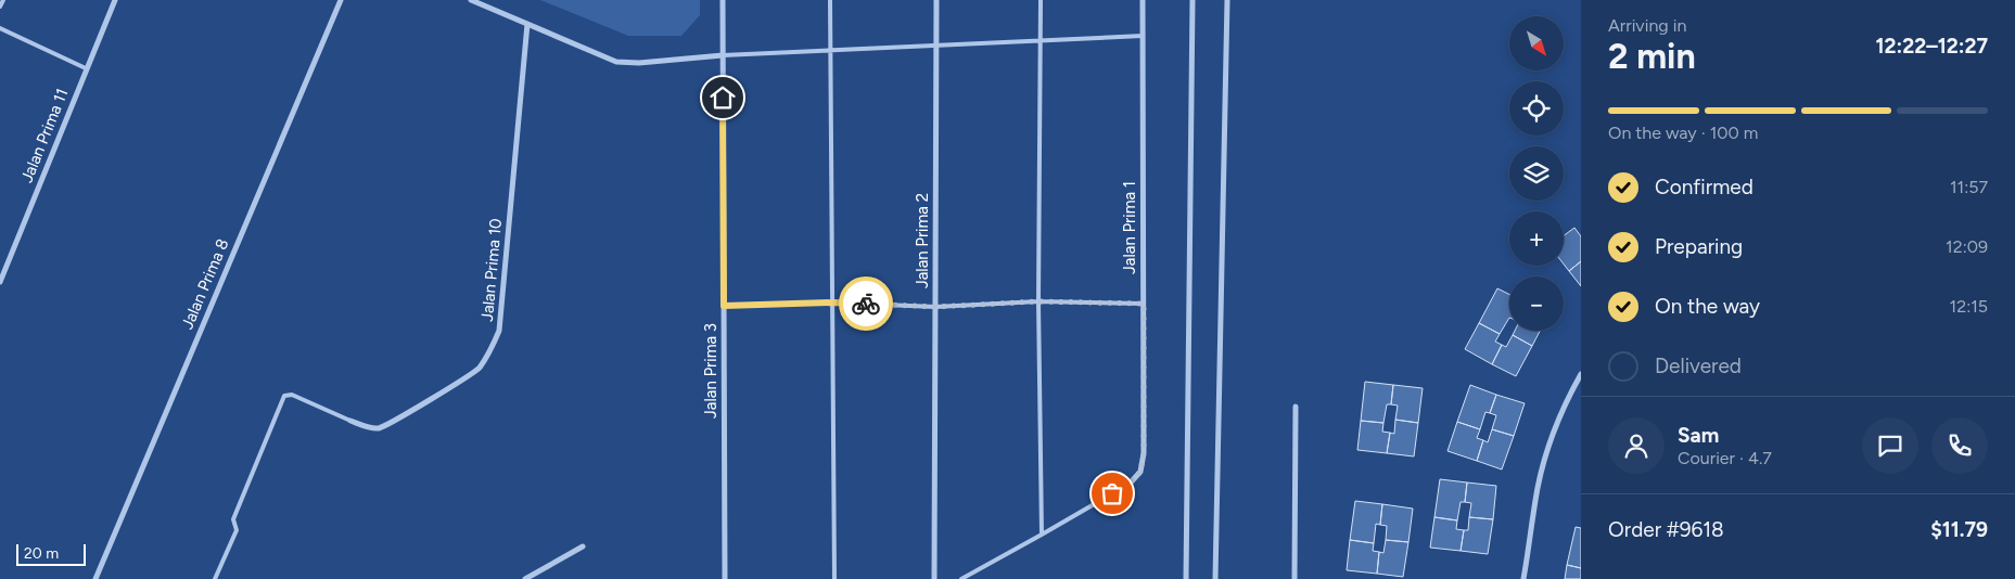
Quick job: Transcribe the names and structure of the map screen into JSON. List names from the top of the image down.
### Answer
{
  "streets": {
    "street": [
      "Jalan Prima 11",
      "Jalan Prima 1",
      "Jalan Prima 2",
      "Jalan Prima 10",
      "Jalan Prima 8",
      "Jalan Prima 3"
    ]
  },
  "scale_bar": "20 m",
  "north": "bottom right",
  "page": {
    "heading": ["2 min", "Arriving in", "12:22–12:27"],
    "panel": [
      "Sam",
      "Courier · 4.7",
      "Order #9618",
      "$11.79"
    ],
    "map_buttons": ["+", "−"],
    "bar": "On the way · 100 m",
    "list": [
      ["Confirmed", "11:57"],
      ["Preparing", "12:09"],
      ["On the way", "12:15"],
      "Delivered"
    ],
    "scale": "20 m"
  }
}
